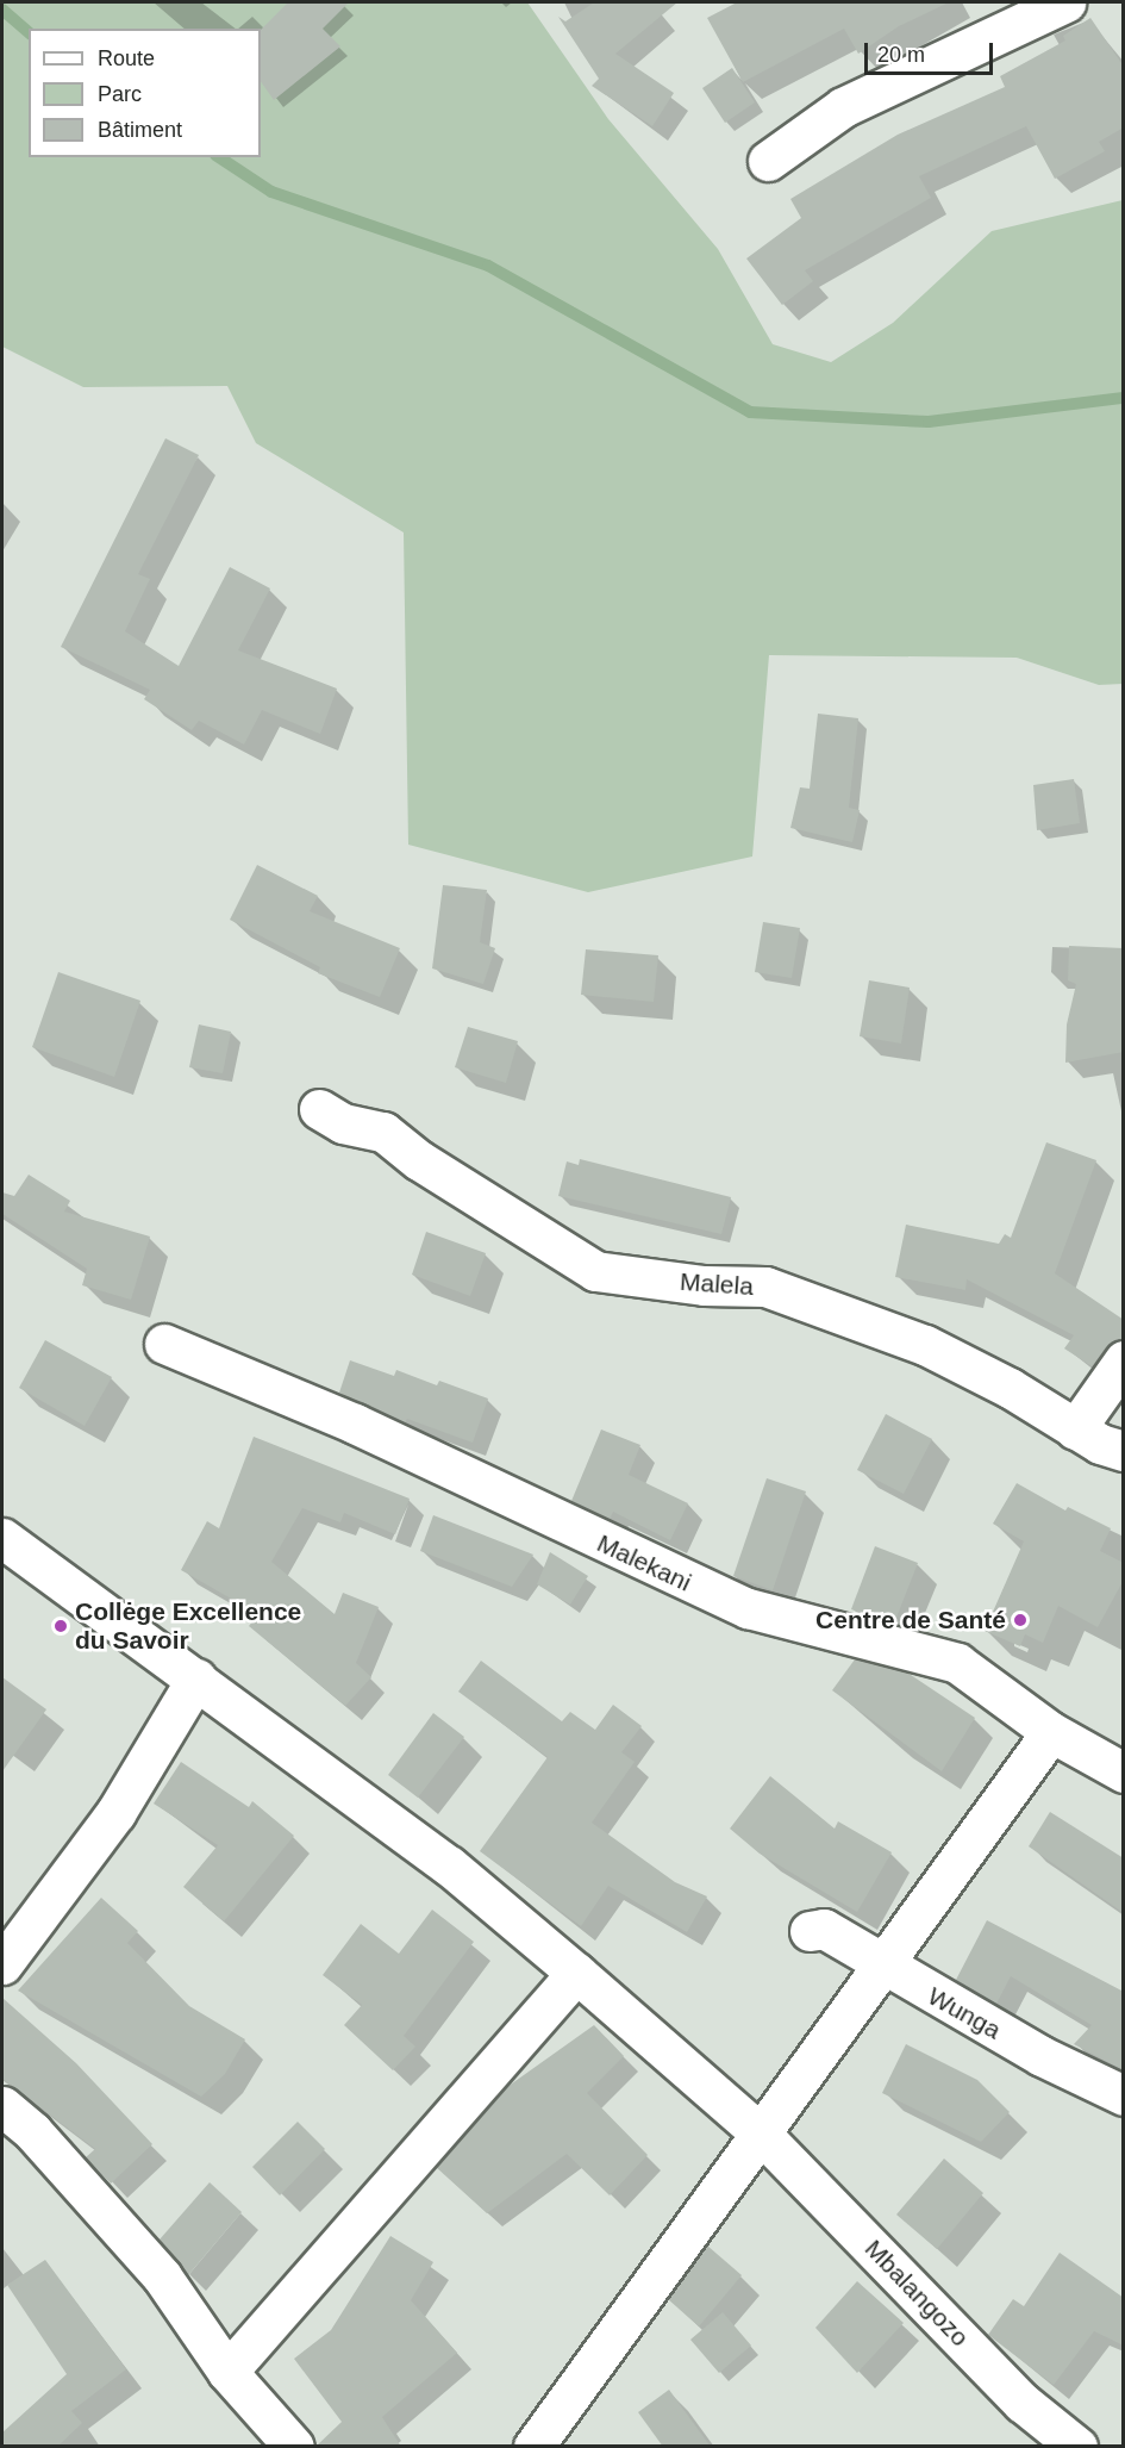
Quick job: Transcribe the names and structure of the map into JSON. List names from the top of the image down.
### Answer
{
  "streets": {
    "street": [
      "Malela",
      "Malekani",
      "Wunga",
      "Mbalangozo"
    ]
  },
  "places": ["Centre de Santé", "Collėge Excellence du Savoir"],
  "legend": ["Route", "Parc", "Bâtiment"],
  "scale_bar": "20 m"
}
